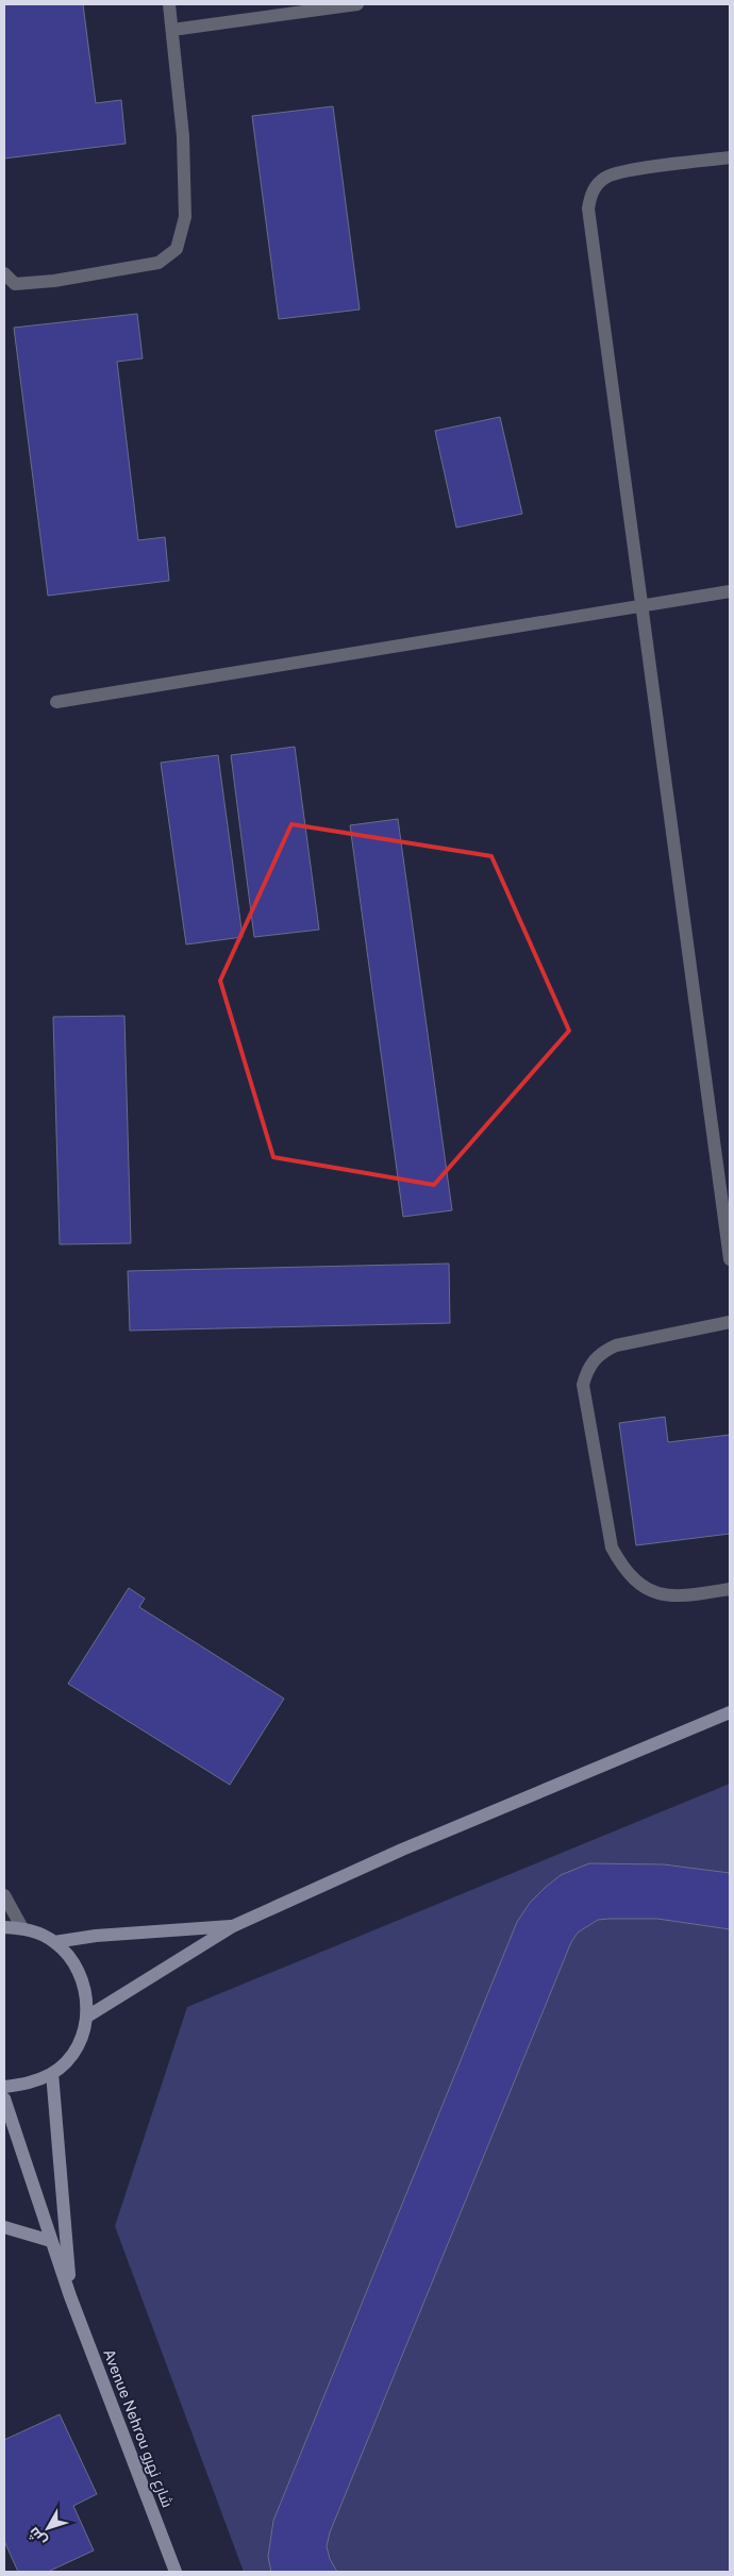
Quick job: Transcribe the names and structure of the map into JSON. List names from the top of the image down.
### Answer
{
  "streets": {
    "main road": ["Avenue Nehrou شارع نهرو"]
  },
  "north": "bottom left"
}
